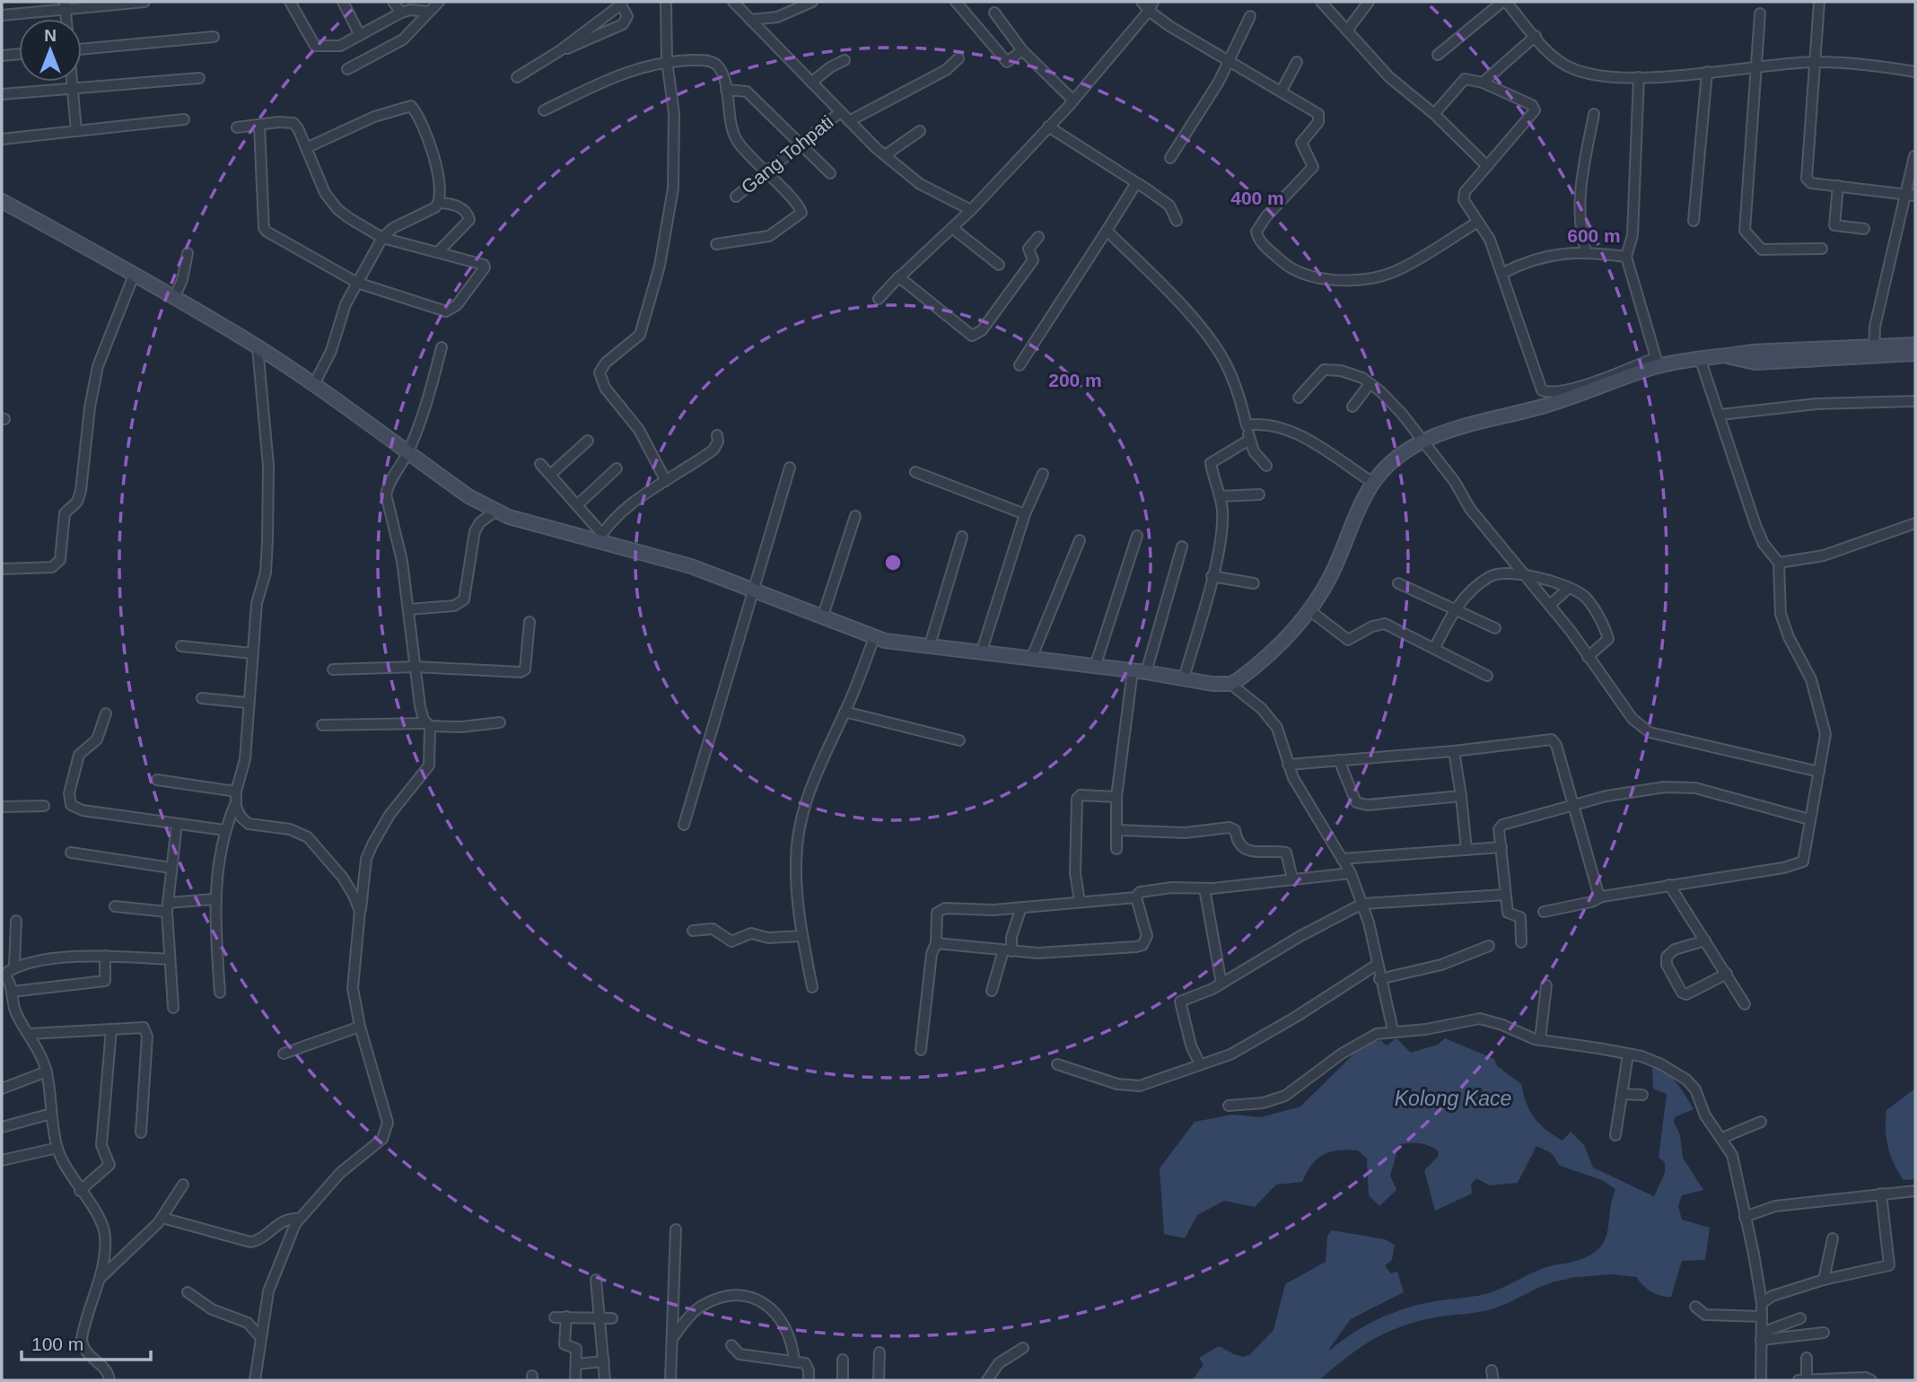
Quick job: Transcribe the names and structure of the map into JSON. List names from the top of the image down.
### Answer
{
  "streets": {
    "street": ["Gang Tohpati"]
  },
  "water": ["Kolong Kace"],
  "scale_bar": "100 m",
  "north": "top",
  "rings": ["400 m", "600 m", "200 m"]
}
